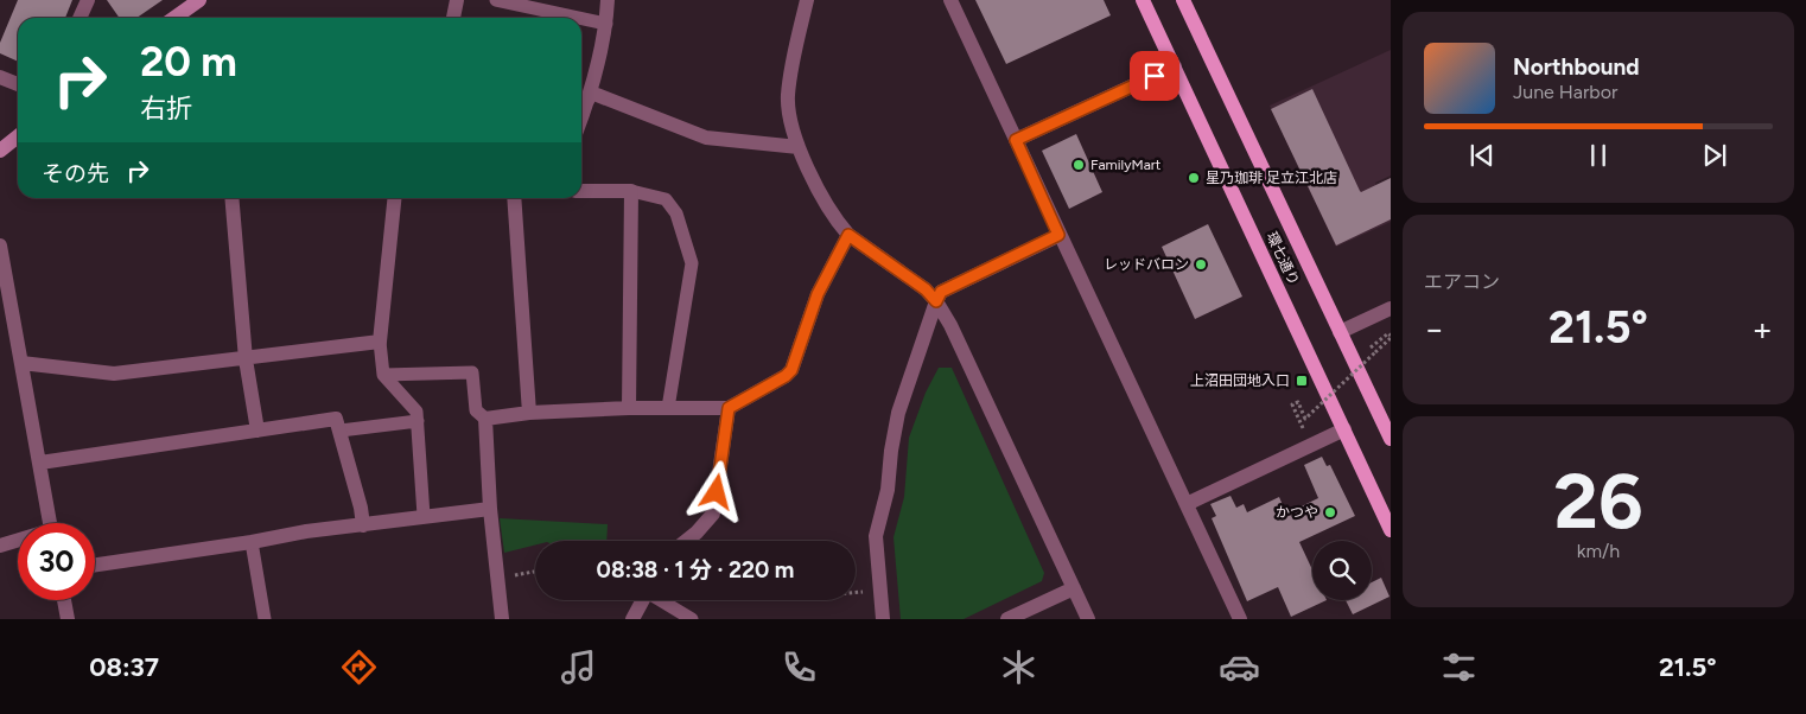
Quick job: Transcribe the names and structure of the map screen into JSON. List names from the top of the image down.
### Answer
{
  "streets": {
    "main road": ["環七通り"]
  },
  "places": {
    "other": [
      "FamilyMart",
      "星乃珈琲 足立江北店",
      "レッドバロン",
      "かつや"
    ],
    "transit": ["上沼田団地入口"]
  },
  "page": {
    "turn": ["20 m", "右折"],
    "song": ["Northbound", "June Harbor"],
    "then": "その先",
    "tile": [
      "エアコン",
      ["26", "km/h"]
    ],
    "heat": ["−", "21.5°", "+"],
    "limit": "30",
    "trip": "08:38 · 1 分 · 220 m",
    "tabs": ["08:37", "21.5°"]
  }
}
